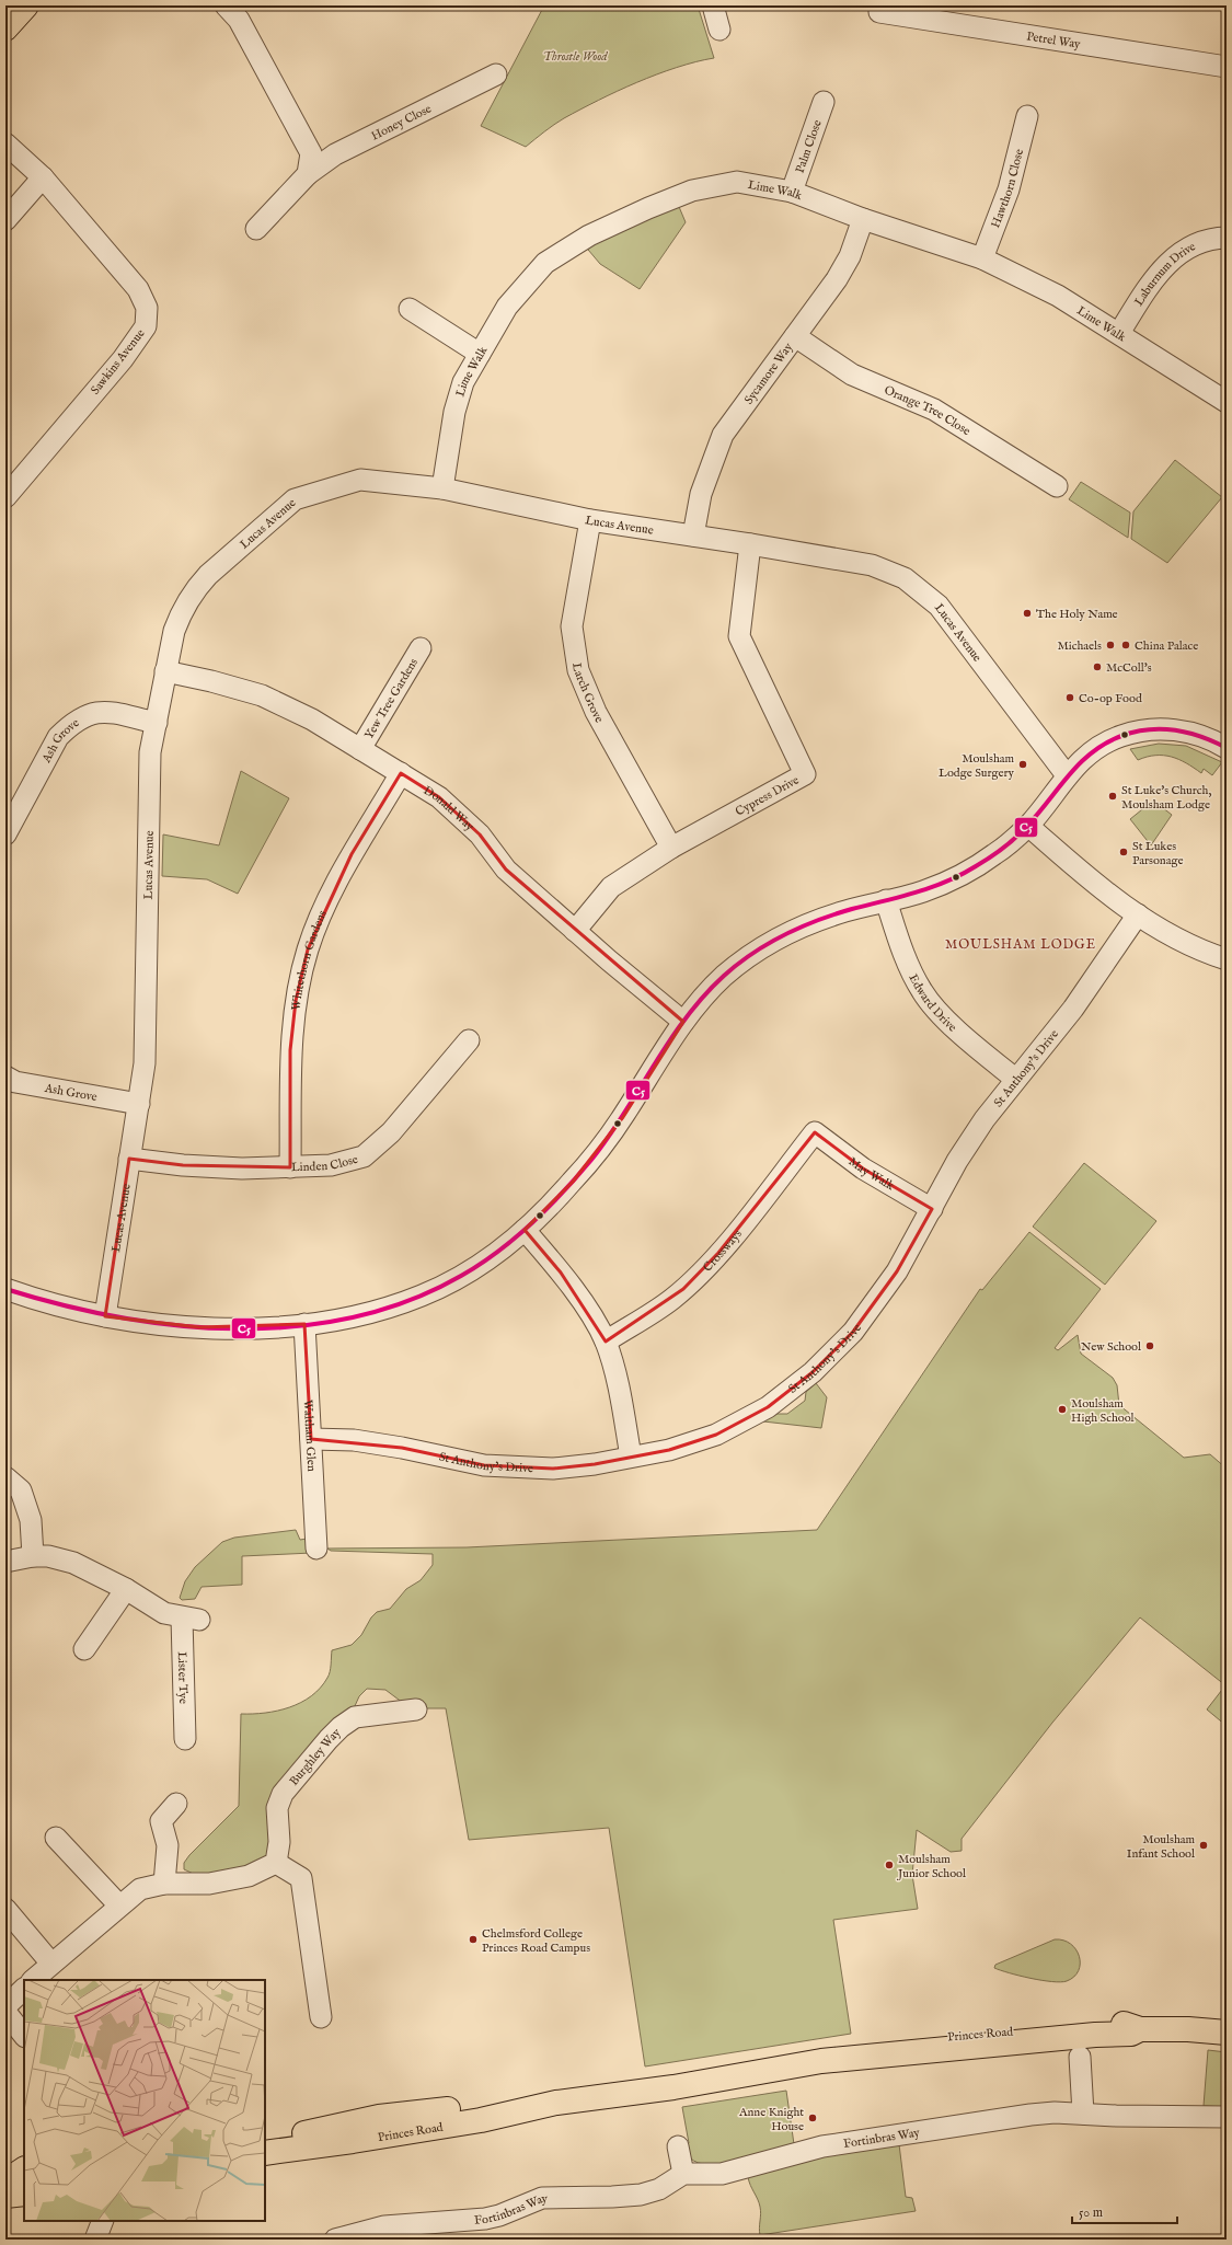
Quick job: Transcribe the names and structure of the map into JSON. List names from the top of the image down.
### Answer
{
  "streets": {
    "main road": ["Princes Road"],
    "street": [
      "Petrel Way",
      "Honey Close",
      "Palm Close",
      "Hawthorn Close",
      "Lime Walk",
      "Laburnum Drive",
      "Sawkins Avenue",
      "Sycamore Way",
      "Orange Tree Close",
      "Lucas Avenue",
      "Larch Grove",
      "Yew Tree Gardens",
      "Ash Grove",
      "Cypress Drive",
      "Donald Way",
      "Whitethorn Gardens",
      "Edward Drive",
      "St Anthony's Drive",
      "Linden Close",
      "May Walk",
      "Crossways",
      "Waltham Glen",
      "Lister Tye",
      "Burghley Way",
      "Fortinbras Way"
    ]
  },
  "crossings": [
    ["Palm Close", "Lime Walk"],
    ["Hawthorn Close", "Lime Walk"],
    ["Lime Walk", "Laburnum Drive"],
    ["Lime Walk", "Sycamore Way"],
    ["Lime Walk", "Lucas Avenue"],
    ["Sycamore Way", "Orange Tree Close"],
    ["Sycamore Way", "Lucas Avenue"],
    ["Lucas Avenue", "Larch Grove"],
    ["Lucas Avenue", "Ash Grove"],
    ["Lucas Avenue", "Cypress Drive"],
    ["Lucas Avenue", "Donald Way"],
    ["Lucas Avenue", "Linden Close"],
    ["Larch Grove", "Cypress Drive"],
    ["Yew Tree Gardens", "Donald Way"],
    ["Cypress Drive", "Donald Way"],
    ["Donald Way", "Whitethorn Gardens"],
    ["Whitethorn Gardens", "Linden Close"],
    ["Edward Drive", "St Anthony's Drive"],
    ["St Anthony's Drive", "May Walk"],
    ["St Anthony's Drive", "Waltham Glen"],
    ["May Walk", "Crossways"]
  ],
  "districts": ["MOULSHAM LODGE"],
  "parks": ["Throstle Wood"],
  "places": [
    "The Holy Name",
    "Michaels",
    "China Palace",
    "McColl's",
    "Co-op Food",
    "Moulsham Lodge Surgery",
    "St Luke's Church, Moulsham Lodge",
    "St Lukes Parsonage",
    "New School",
    "Moulsham High School",
    "Moulsham Infant School",
    "Moulsham Junior School",
    "Chelmsford College Princes Road Campus",
    "Anne Knight House"
  ],
  "lines": ["transit line C5"],
  "scale_bar": "50 m"
}
